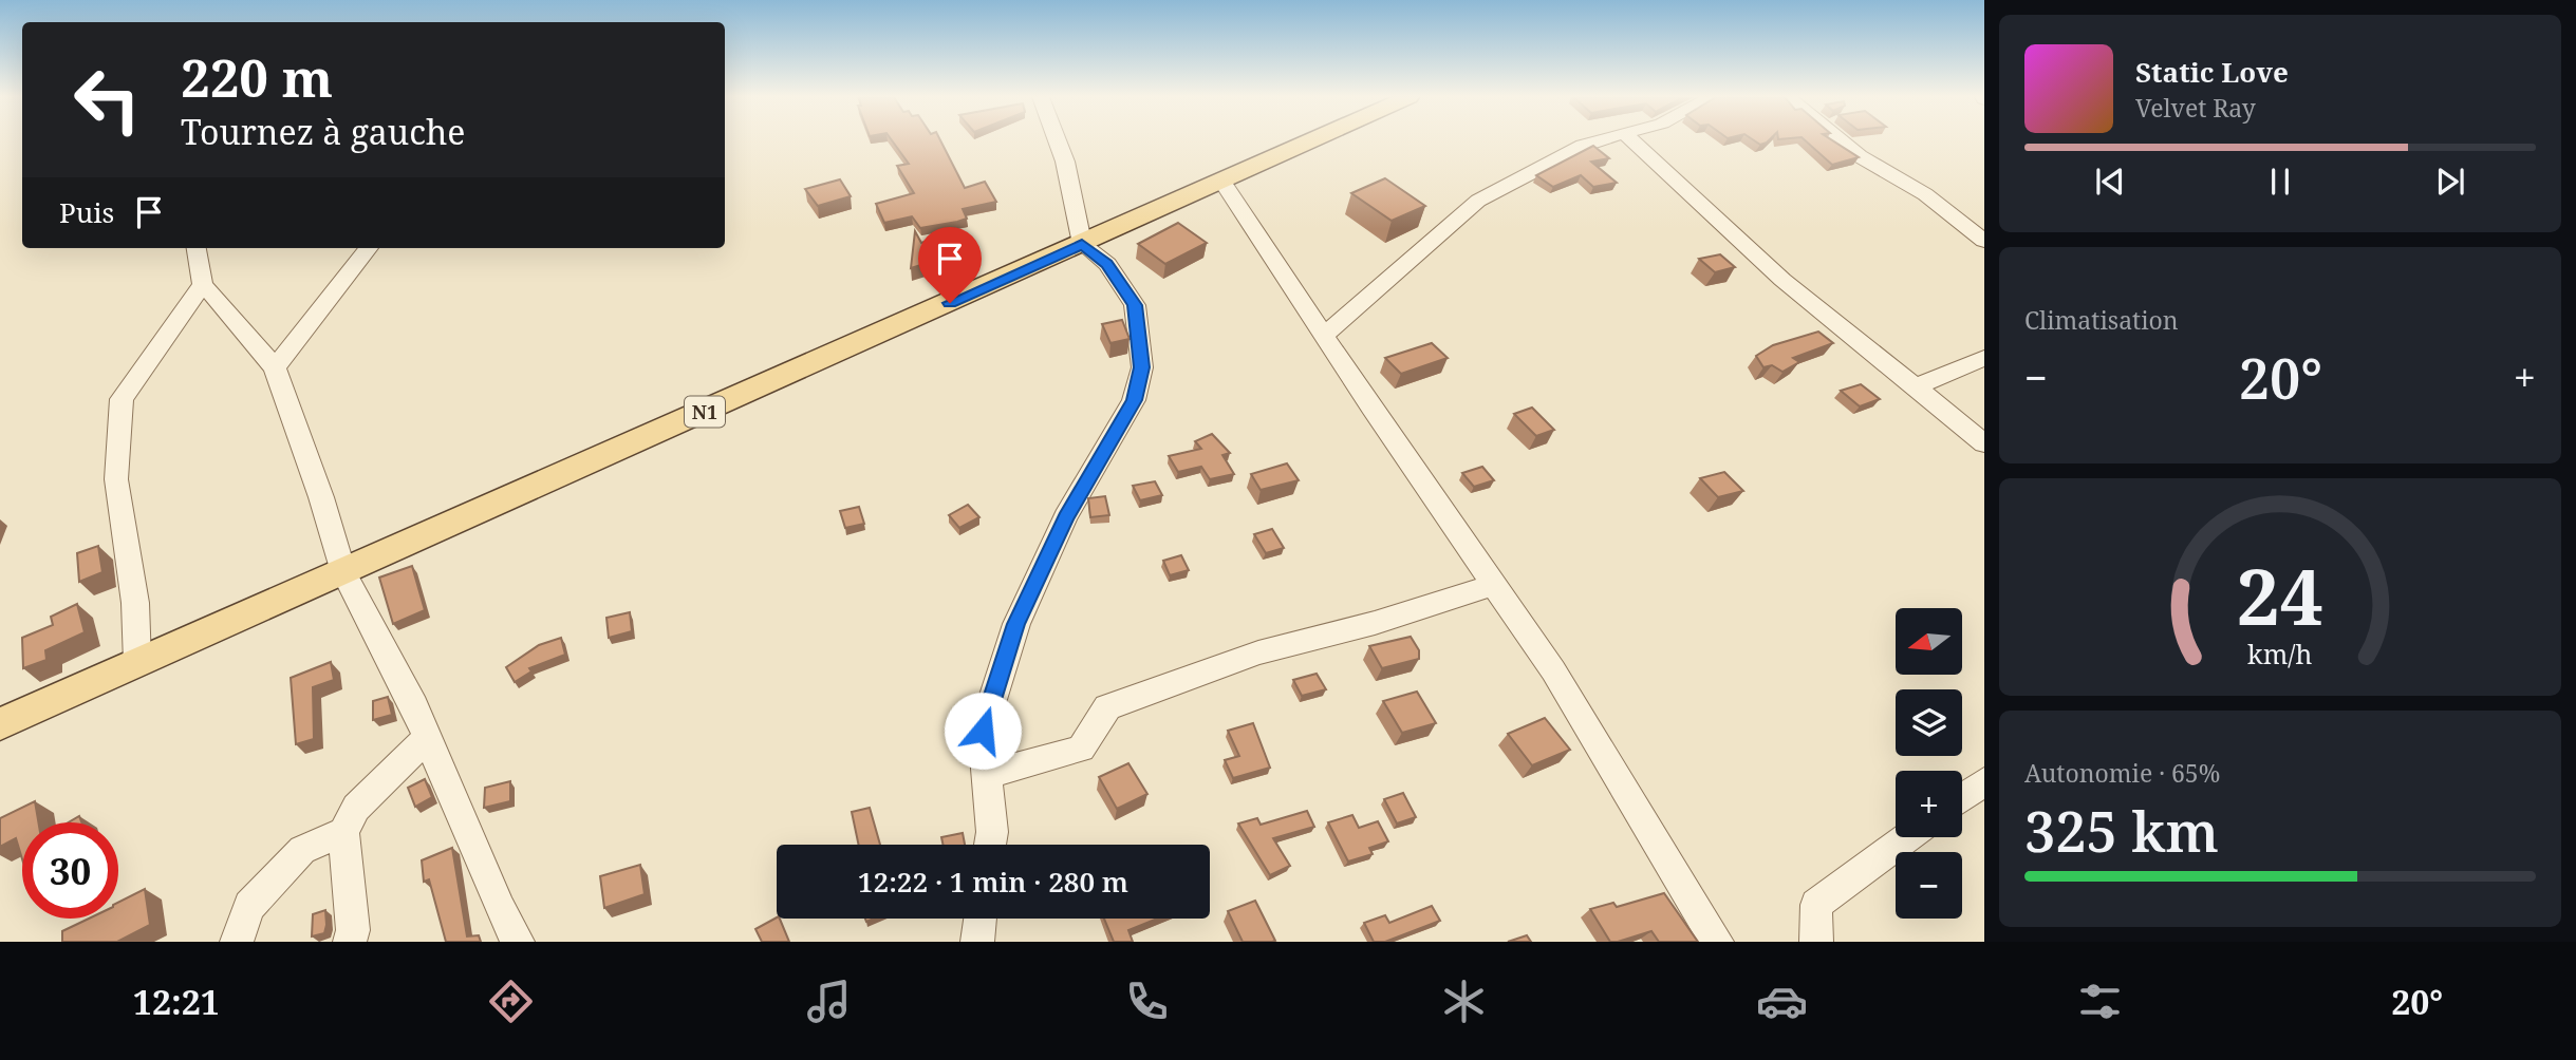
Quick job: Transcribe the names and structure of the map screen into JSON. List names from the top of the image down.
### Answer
{
  "streets": {
    "main road": ["N1"]
  },
  "north": "left",
  "page": {
    "turn": ["220 m", "Tournez à gauche"],
    "song": ["Static Love", "Velvet Ray"],
    "then": "Puis",
    "tile": [
      "Climatisation",
      ["Autonomie · 65%", "325 km"]
    ],
    "heat": ["−", "20°", "+"],
    "map_buttons": ["+", "−"],
    "limit": "30",
    "trip": "12:22 · 1 min · 280 m",
    "tabs": ["12:21", "20°"],
    "gauge": ["24", "km/h"]
  }
}
